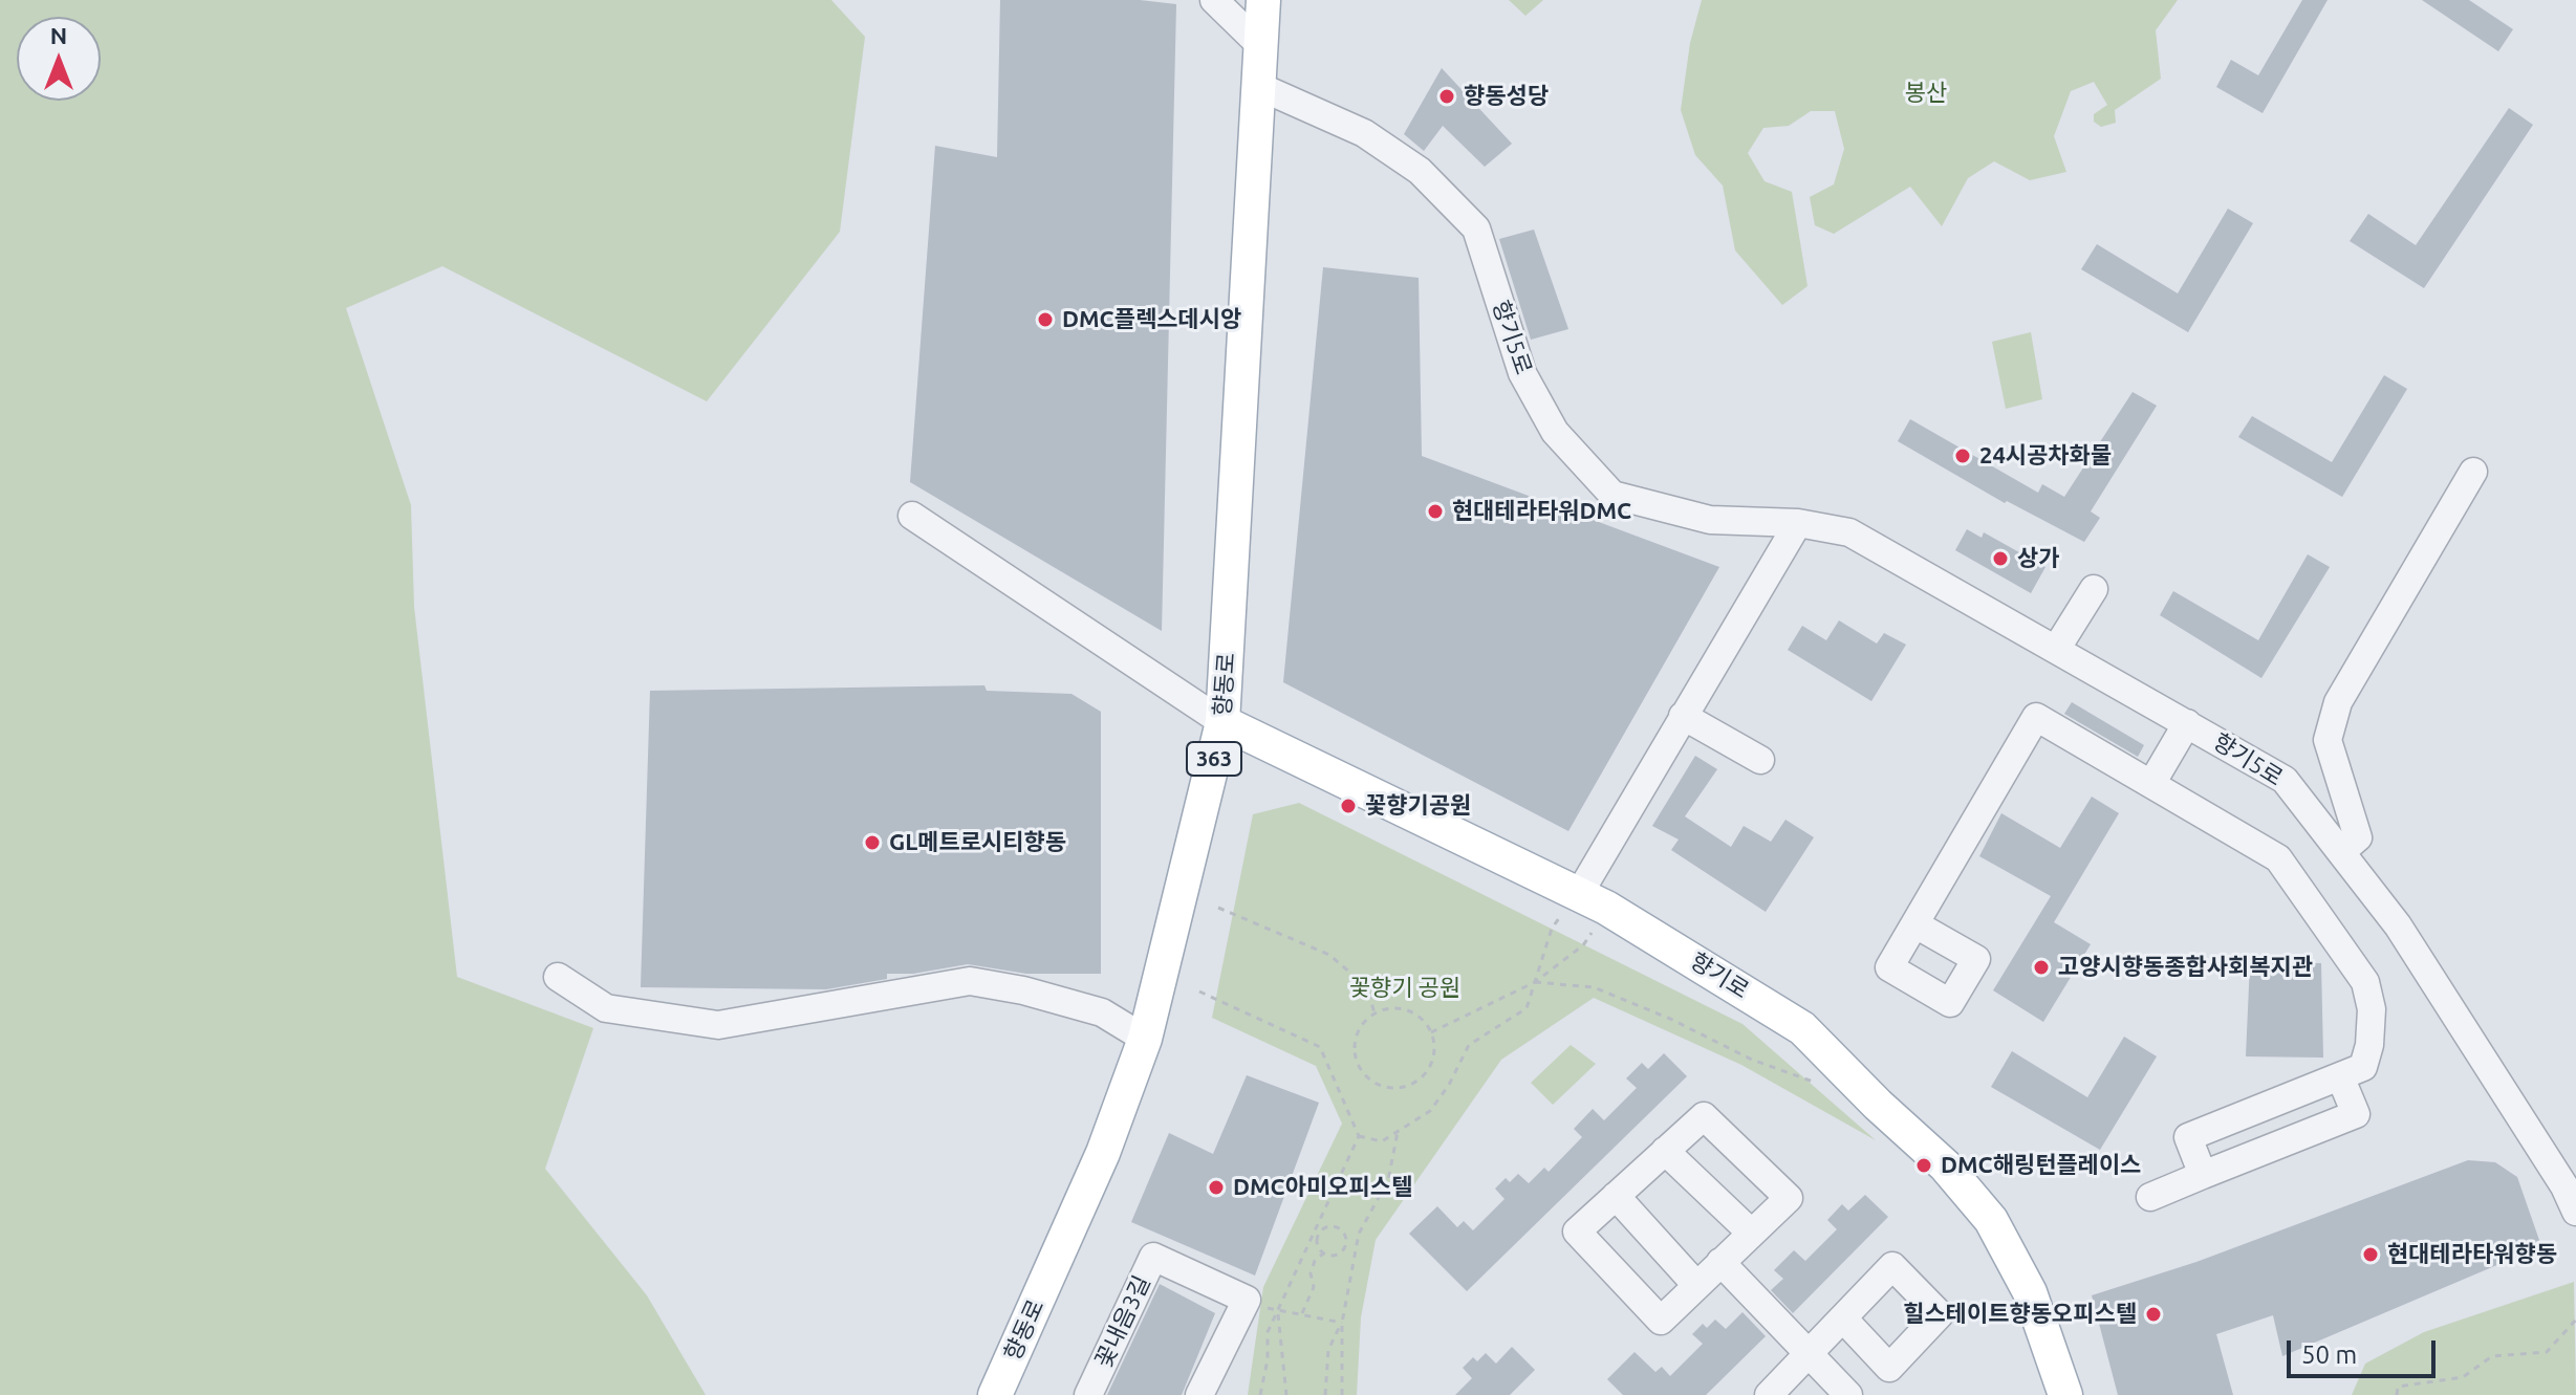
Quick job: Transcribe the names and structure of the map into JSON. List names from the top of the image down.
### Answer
{
  "streets": {
    "main road": ["향동로", "363", "향기로"],
    "street": ["향기5로", "꽃내음3길"]
  },
  "crossings": [
    ["향기5로", "향동로"],
    ["향기5로", "363"],
    ["향동로", "363"],
    ["향동로", "향기로"]
  ],
  "parks": ["봉산", "꽃향기 공원"],
  "places": [
    "향동성당",
    "DMC플렉스데시앙",
    "24시공차화물",
    "현대테라타워DMC",
    "상가",
    "꽃향기공원",
    "GL메트로시티향동",
    "고양시향동종합사회복지관",
    "DMC해링턴플레이스",
    "DMC아미오피스텔",
    "현대테라타워향동",
    "힐스테이트향동오피스텔"
  ],
  "scale_bar": "50 m",
  "north": "top"
}
